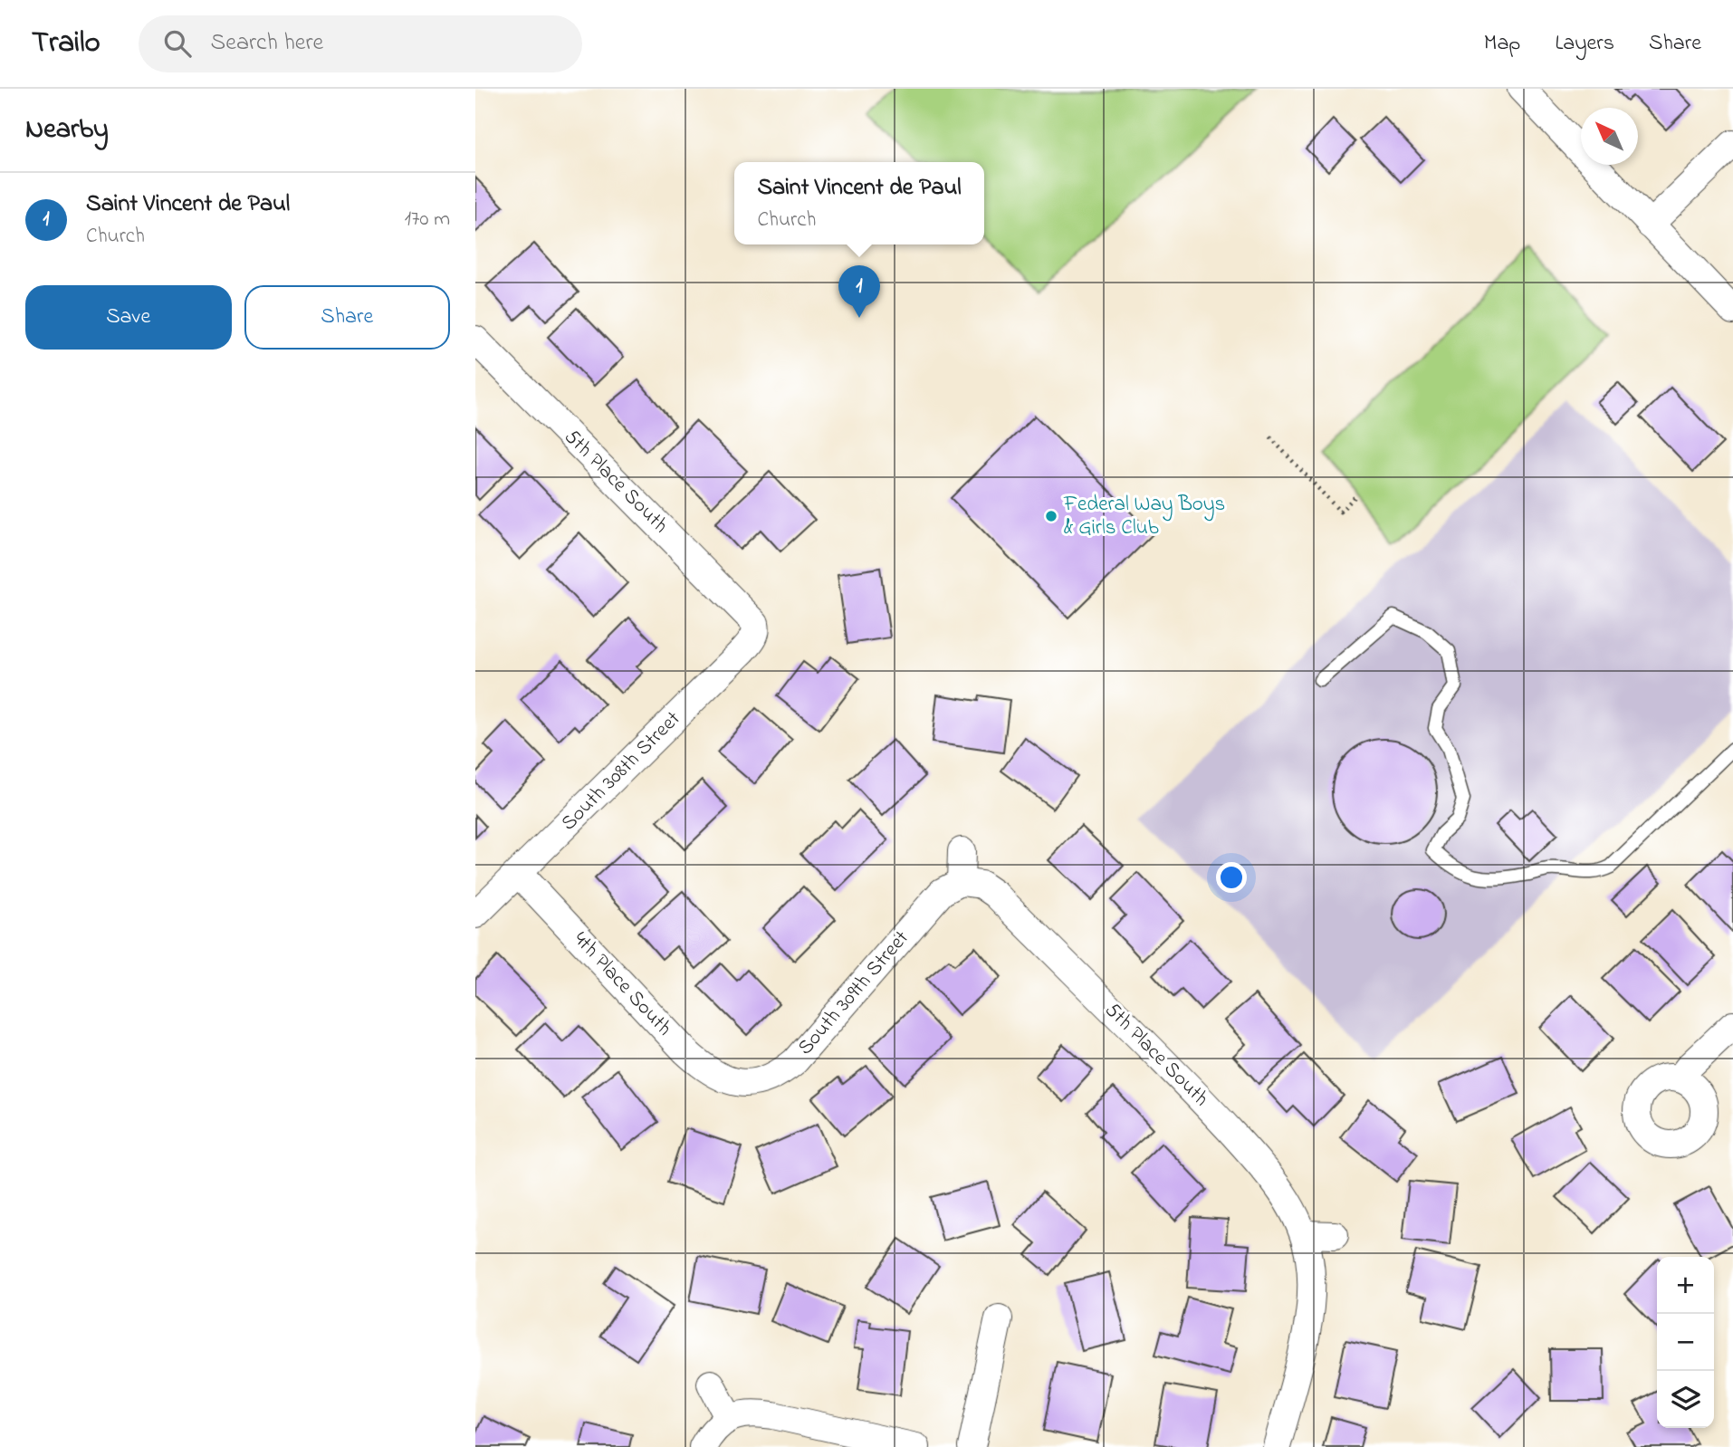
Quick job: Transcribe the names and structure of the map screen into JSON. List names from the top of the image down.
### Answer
{
  "streets": {
    "street": [
      "5th Place South",
      "South 308th Street",
      "4th Place South",
      "South 309th Street"
    ]
  },
  "crossings": [
    ["5th Place South", "South 308th Street"],
    ["5th Place South", "South 309th Street"],
    ["South 308th Street", "4th Place South"],
    ["4th Place South", "South 309th Street"]
  ],
  "places": ["Federal Way Boys & Girls Club"],
  "north": "top left",
  "page": {
    "header": "Trailo",
    "search": "Search here",
    "nav": ["Map", "Layers", "Share"],
    "heading": "Nearby",
    "popup": ["Saint Vincent de Paul", "Church"],
    "list": [
      {
        "mark": "1",
        "name": "Saint Vincent de Paul",
        "note": "Church",
        "value": "170 m"
      }
    ],
    "pins": "1",
    "buttons": ["Save", "Share"],
    "map_buttons": ["+", "−"]
  }
}
